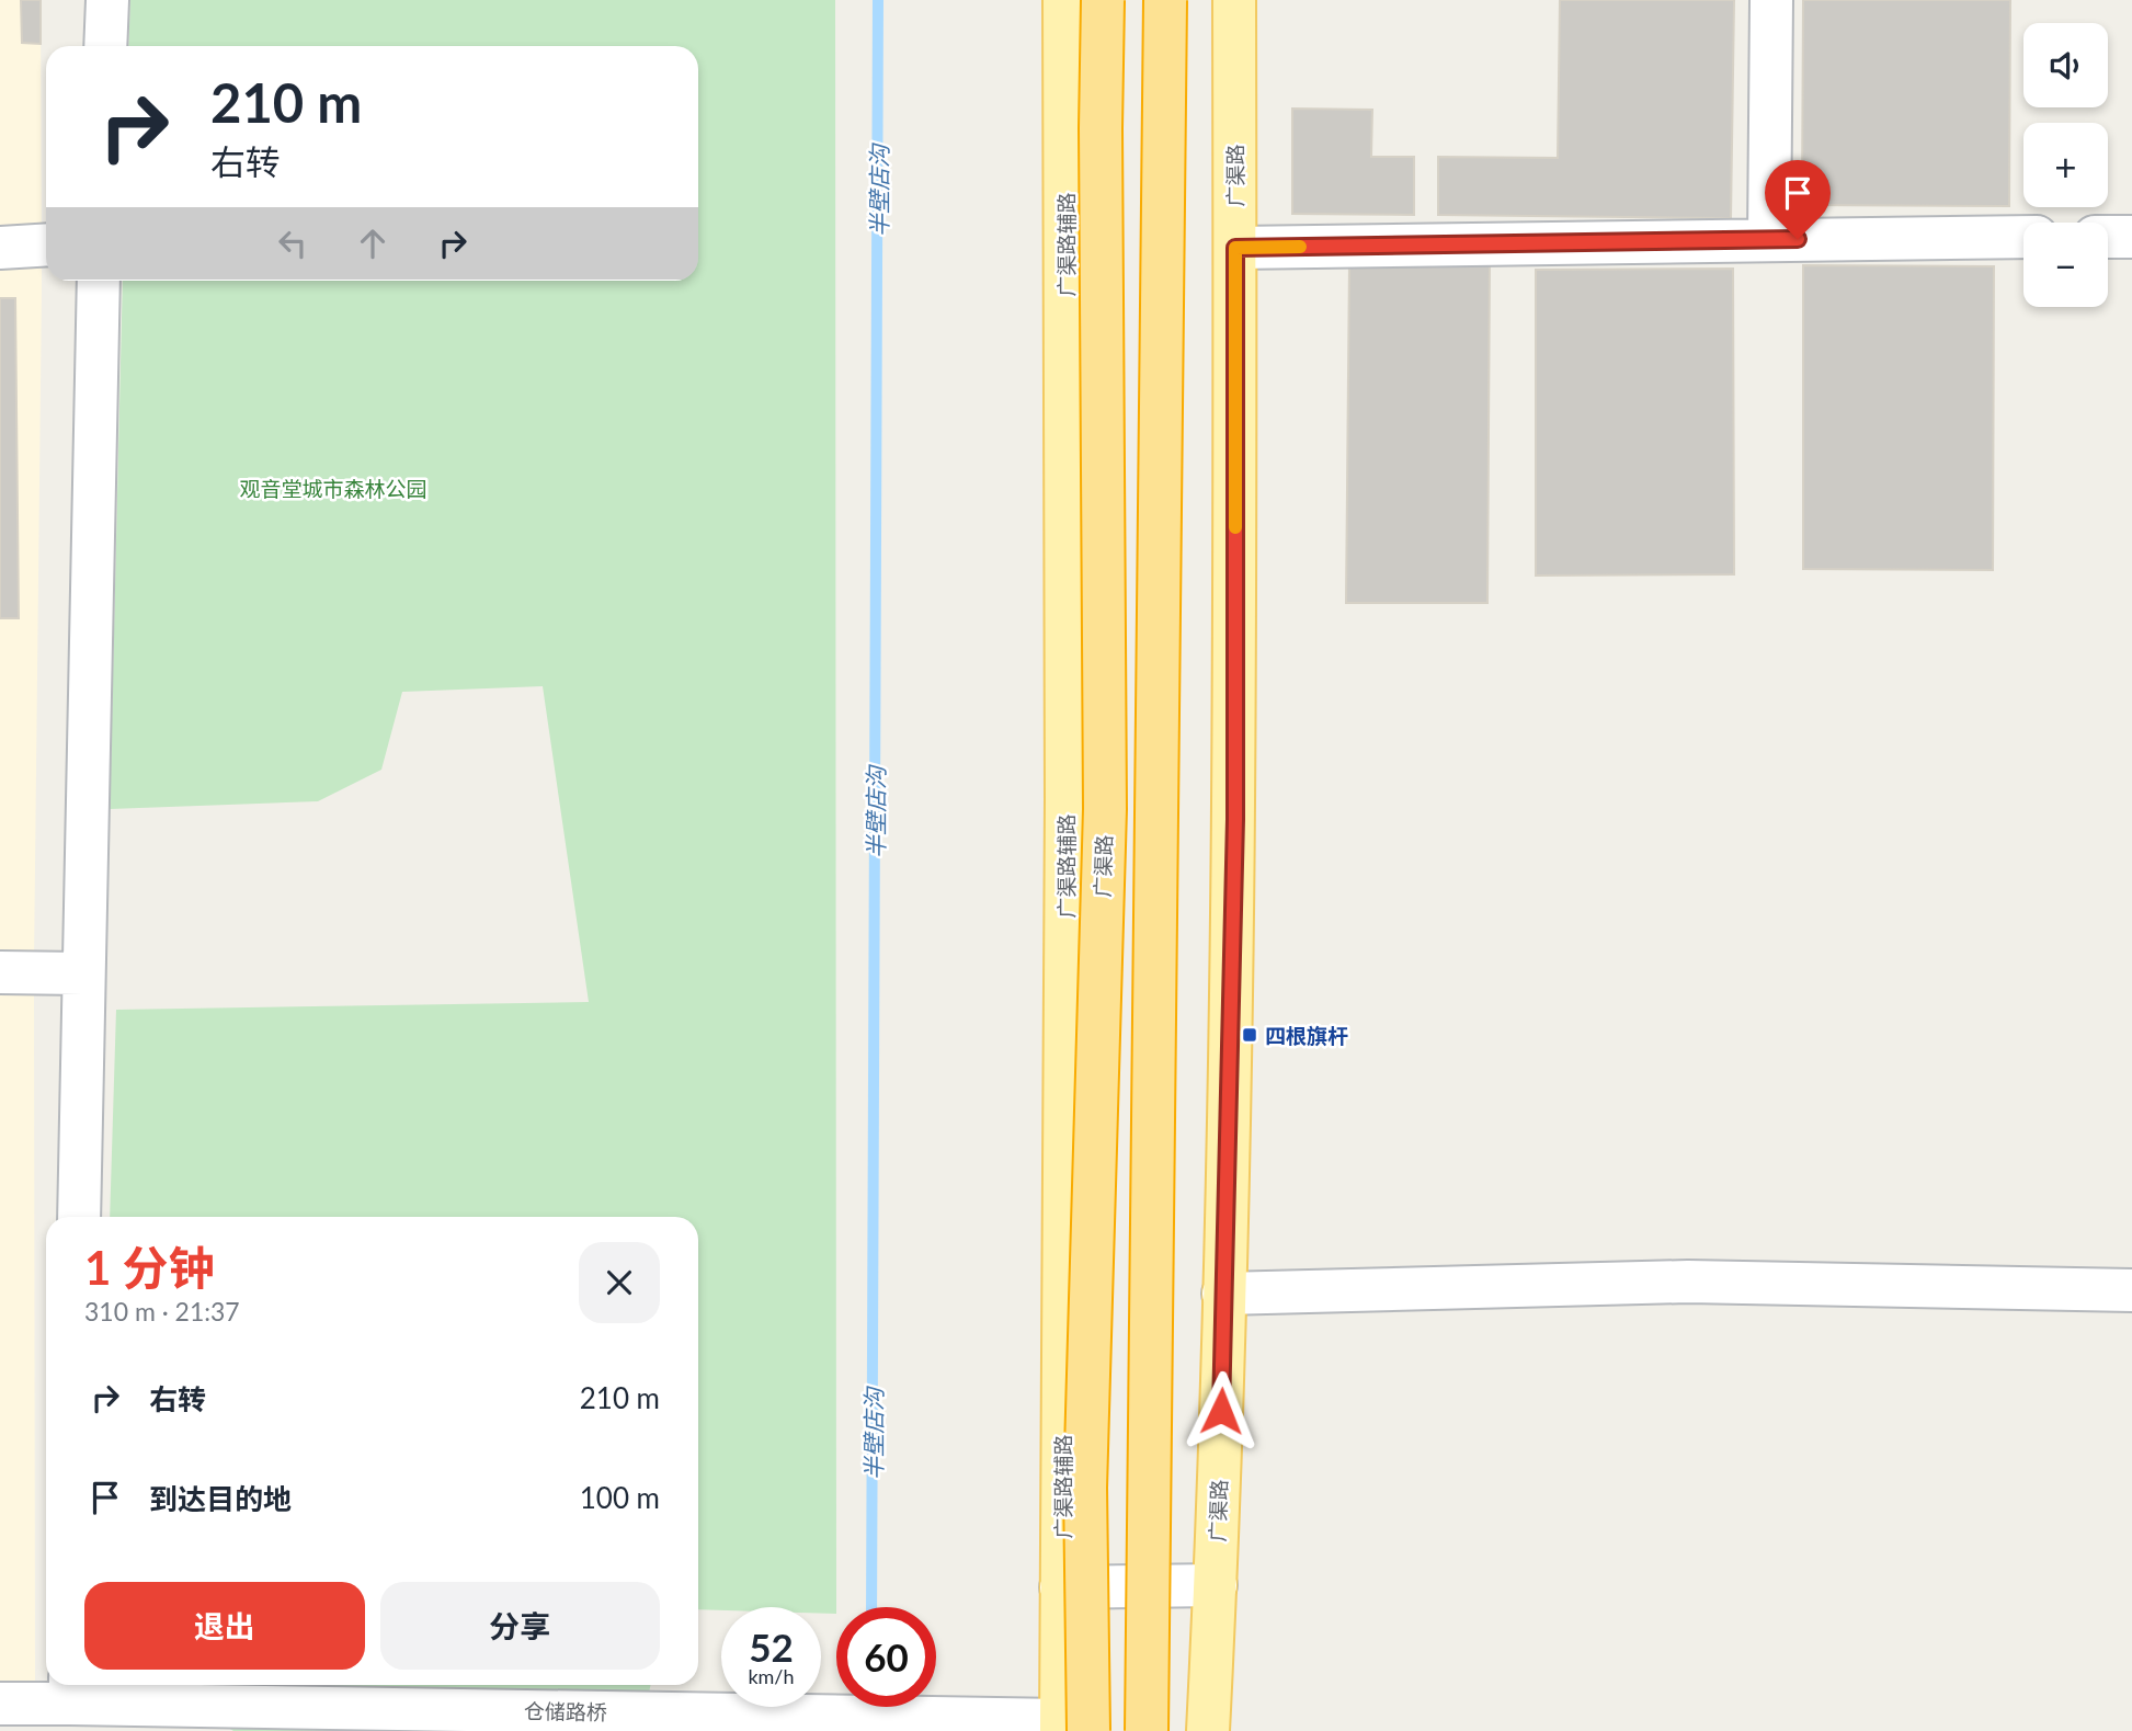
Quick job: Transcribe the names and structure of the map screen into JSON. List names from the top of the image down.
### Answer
{
  "streets": {
    "highway": ["广渠路"],
    "main road": ["广渠路辅路"],
    "street": ["仓储路桥"]
  },
  "crossings": [
    ["广渠路", "广渠路辅路"],
    ["广渠路", "仓储路桥"],
    ["广渠路辅路", "仓储路桥"]
  ],
  "water": ["半壁店沟"],
  "parks": ["观音堂城市森林公园"],
  "places": {
    "transit": ["四根旗杆"]
  },
  "page": {
    "map_buttons": ["+", "−"],
    "turn": ["210 m", "右转"],
    "heading": ["1 分钟", "310 m · 21:37"],
    "list": [
      {
        "name": "右转",
        "value": "210 m"
      },
      {
        "name": "到达目的地",
        "value": "100 m"
      }
    ],
    "buttons": ["退出", "分享"],
    "speed": "52 km/h",
    "limit": "60"
  }
}
